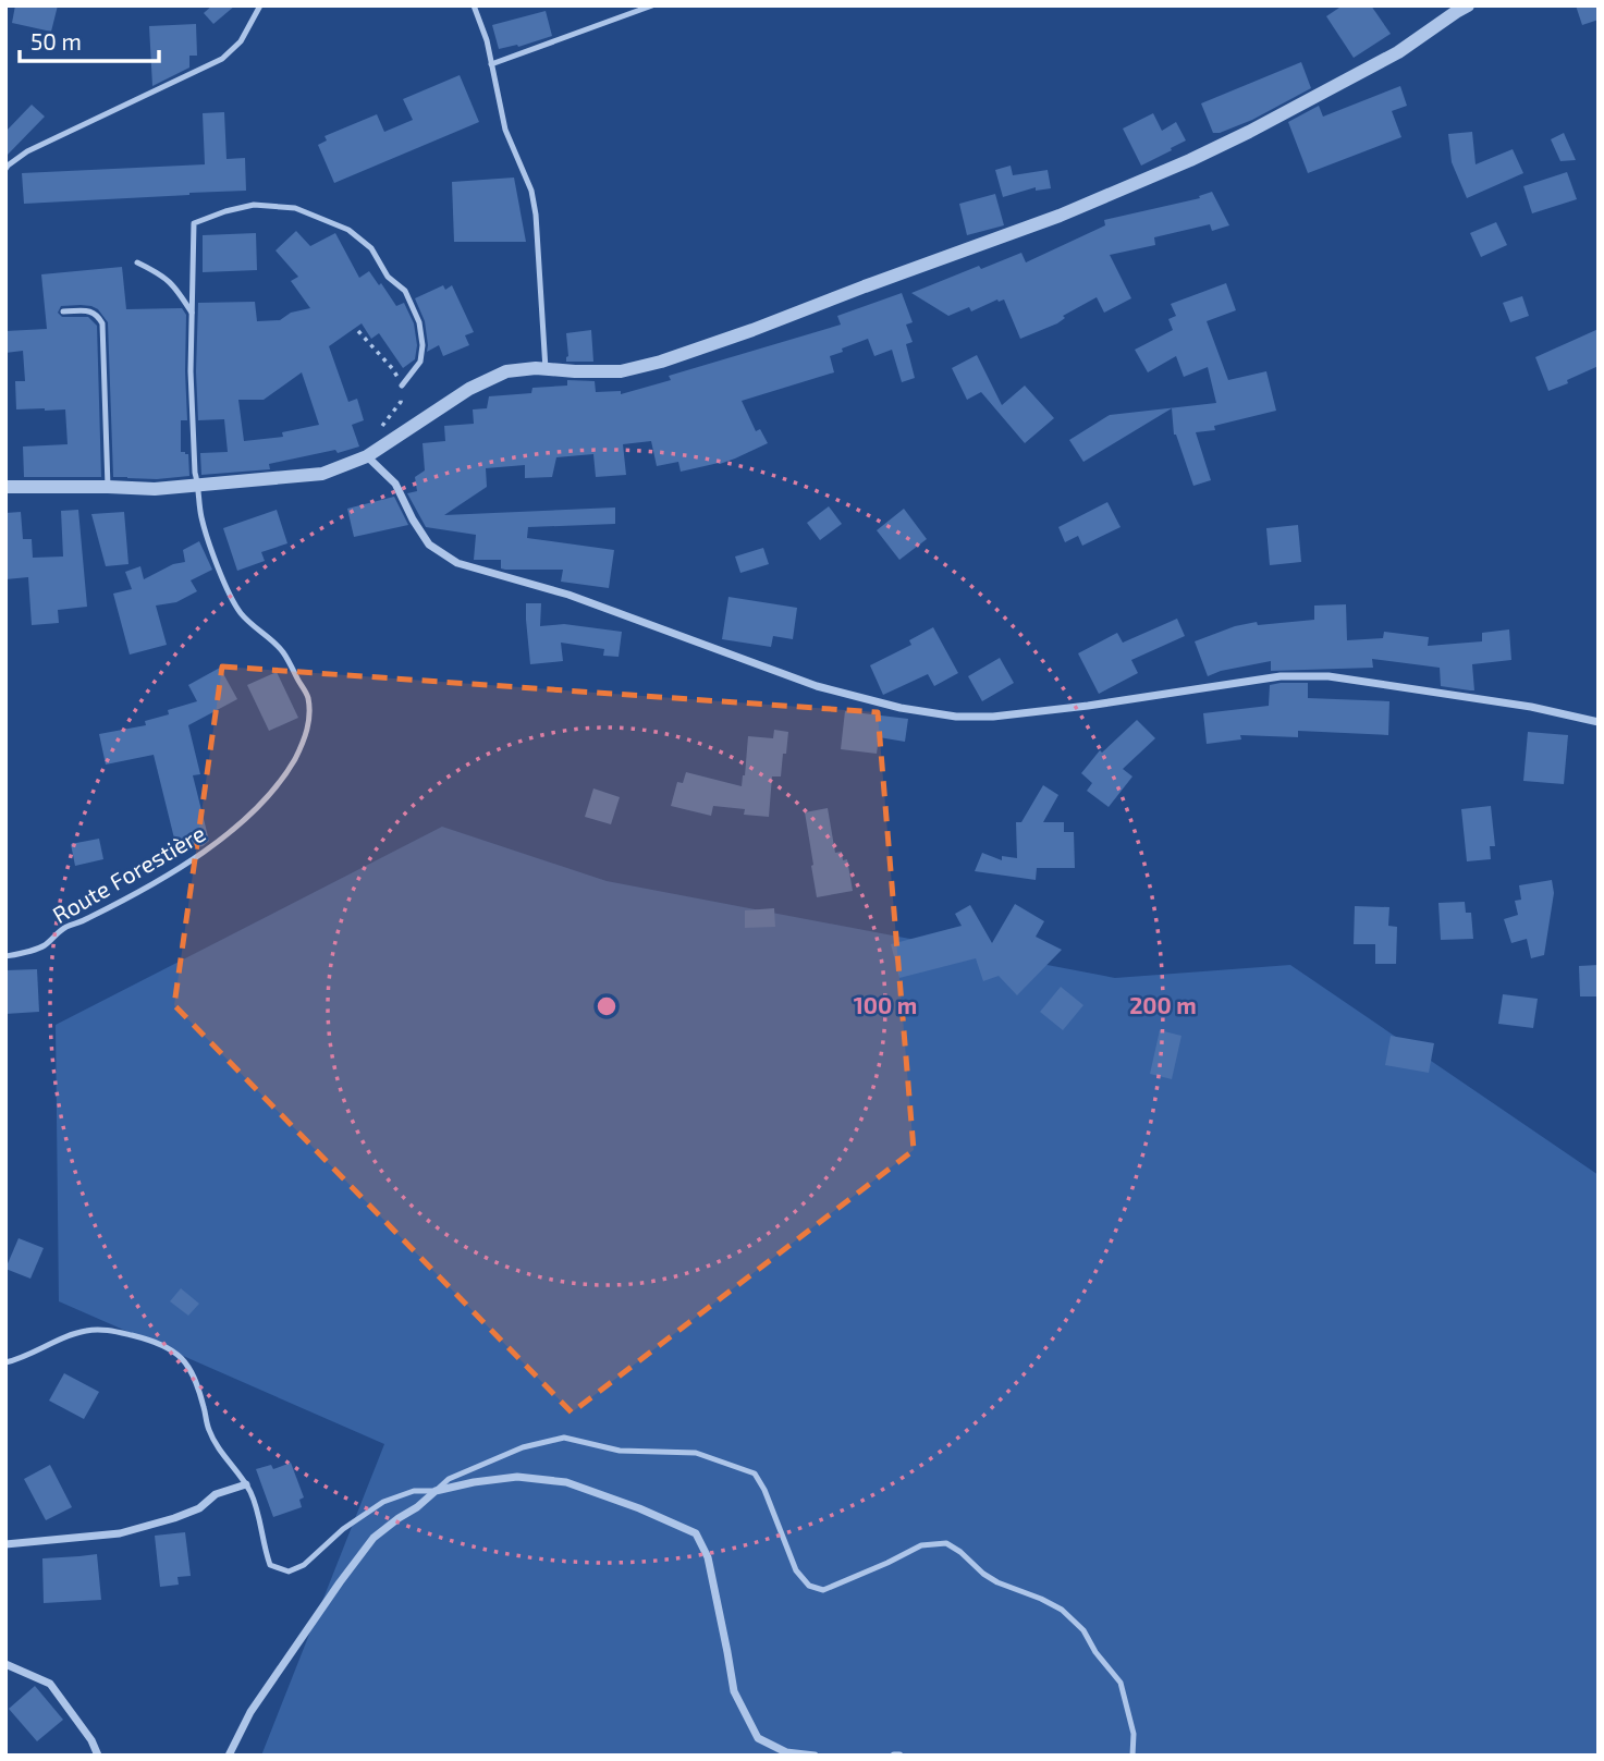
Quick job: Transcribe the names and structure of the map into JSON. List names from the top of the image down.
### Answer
{
  "streets": {
    "lane": ["Route Forestière"]
  },
  "scale_bar": "50 m",
  "rings": ["100 m", "200 m"]
}
